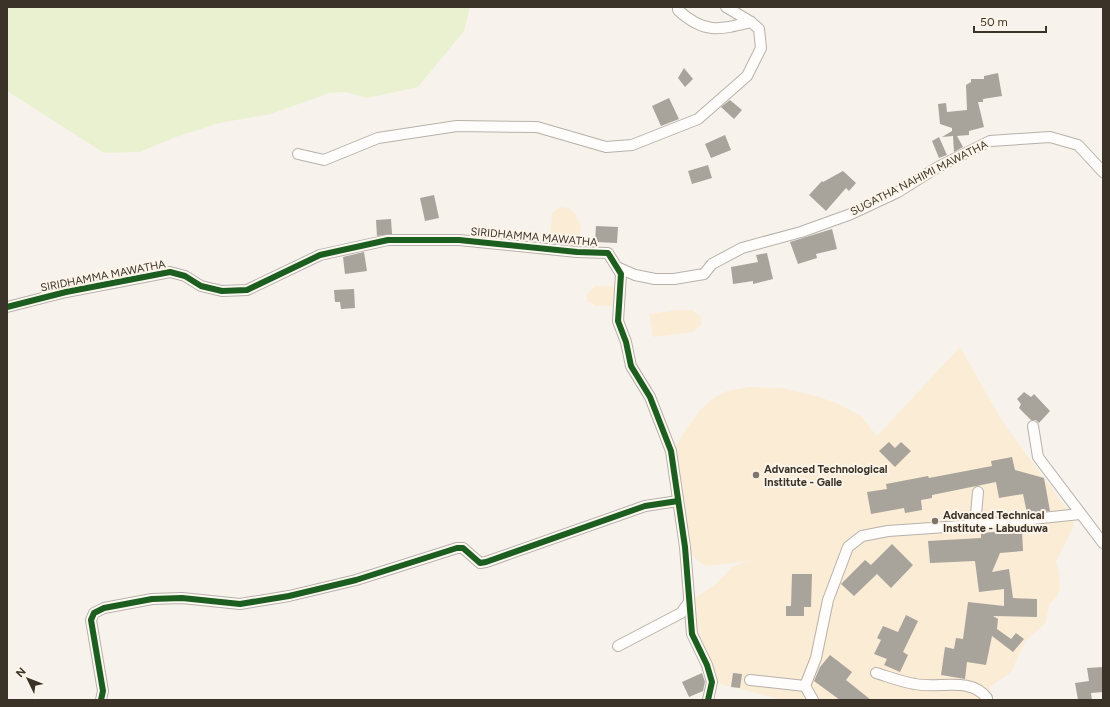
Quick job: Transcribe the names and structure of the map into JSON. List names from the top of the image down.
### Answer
{
  "streets": {
    "street": ["SUGATHA NAHIMI MAWATHA", "SIRIDHAMMA MAWATHA"]
  },
  "crossings": [
    ["SUGATHA NAHIMI MAWATHA", "SIRIDHAMMA MAWATHA"]
  ],
  "places": ["Advanced Technological Institute - Galle", "Advanced Technical Institute - Labuduwa"],
  "scale_bar": "50 m",
  "north": "top left"
}
